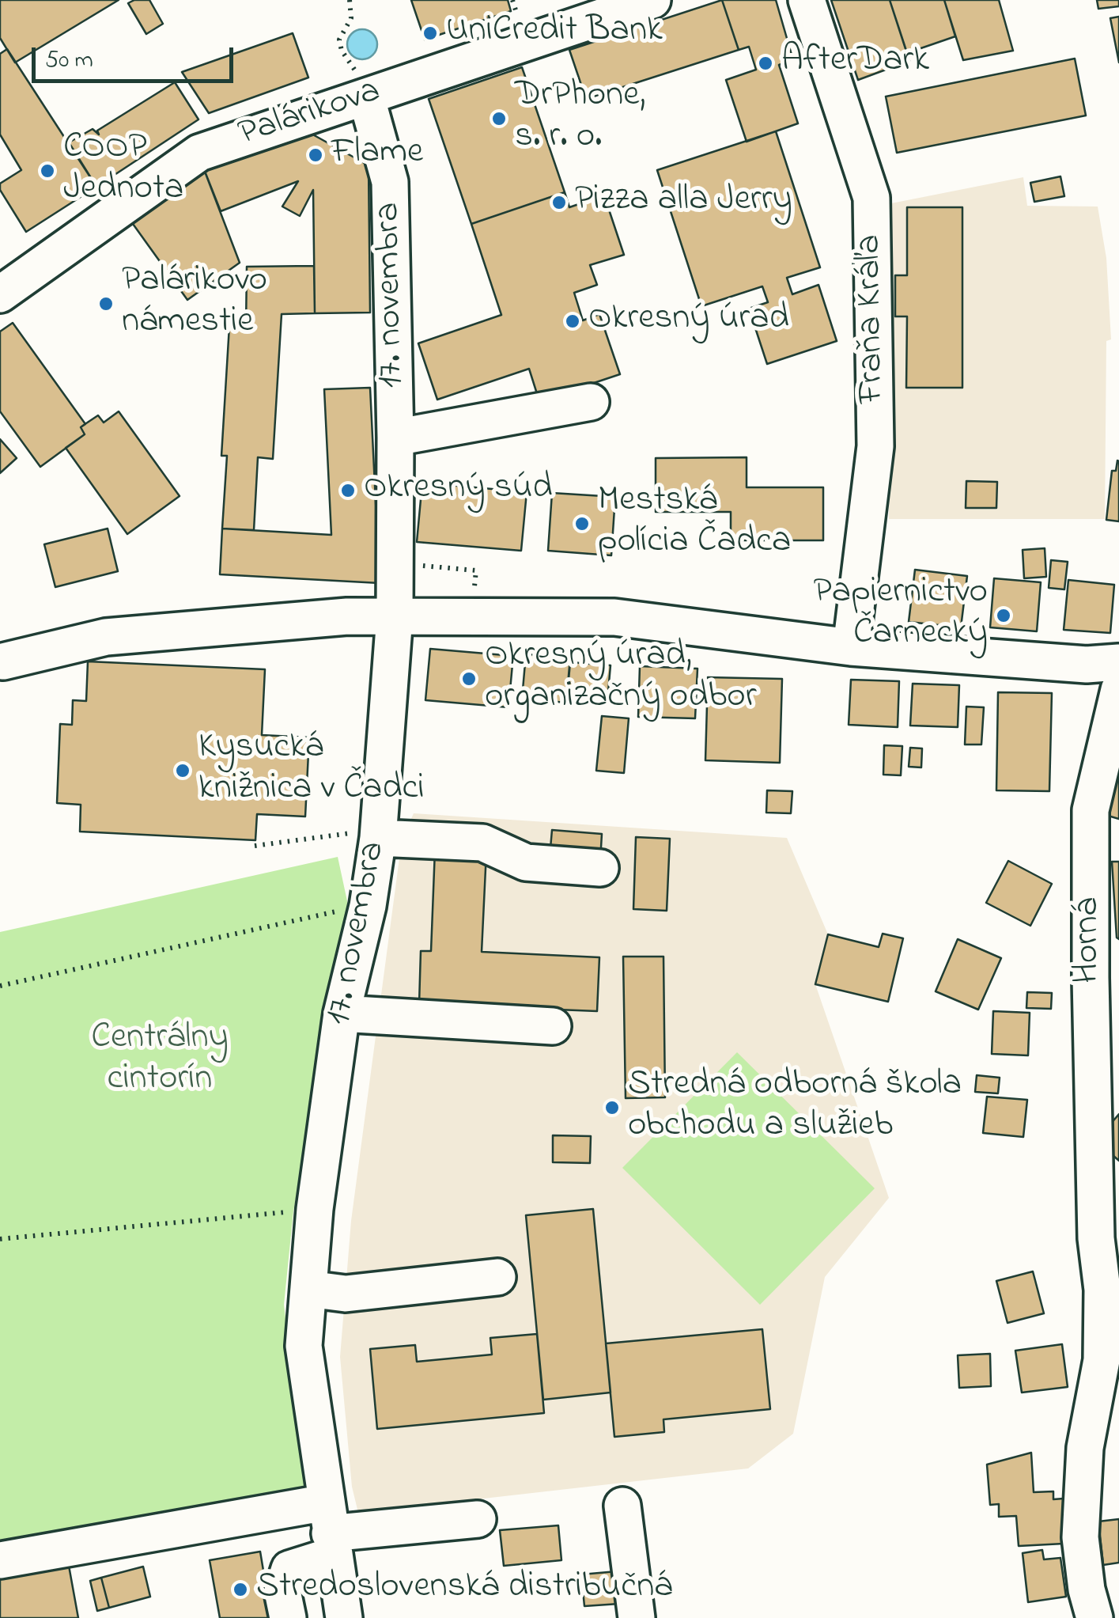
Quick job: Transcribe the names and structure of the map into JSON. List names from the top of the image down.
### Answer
{
  "streets": {
    "street": [
      "Palárikova",
      "17. novembra",
      "Fraňa Kráľa",
      "Horná"
    ]
  },
  "crossings": [
    ["Palárikova", "17. novembra"]
  ],
  "parks": ["Centrálny cintorín"],
  "places": [
    "UniCredit Bank",
    "AfterDark",
    "DrPhone, s. r. o.",
    "Flame",
    "COOP Jednota",
    "Pizza alla Jerry",
    "Palárikovo námestie",
    "Okresný úrad",
    "Okresný súd",
    "Mestská polícia Čadca",
    "Papiernictvo Čarnecký",
    "Okresný úrad, organizačný odbor",
    "Kysucká knižnica v Čadci",
    "Stredná odborná škola obchodu a služieb",
    "Stredoslovenská distribučná"
  ],
  "scale_bar": "50 m"
}
